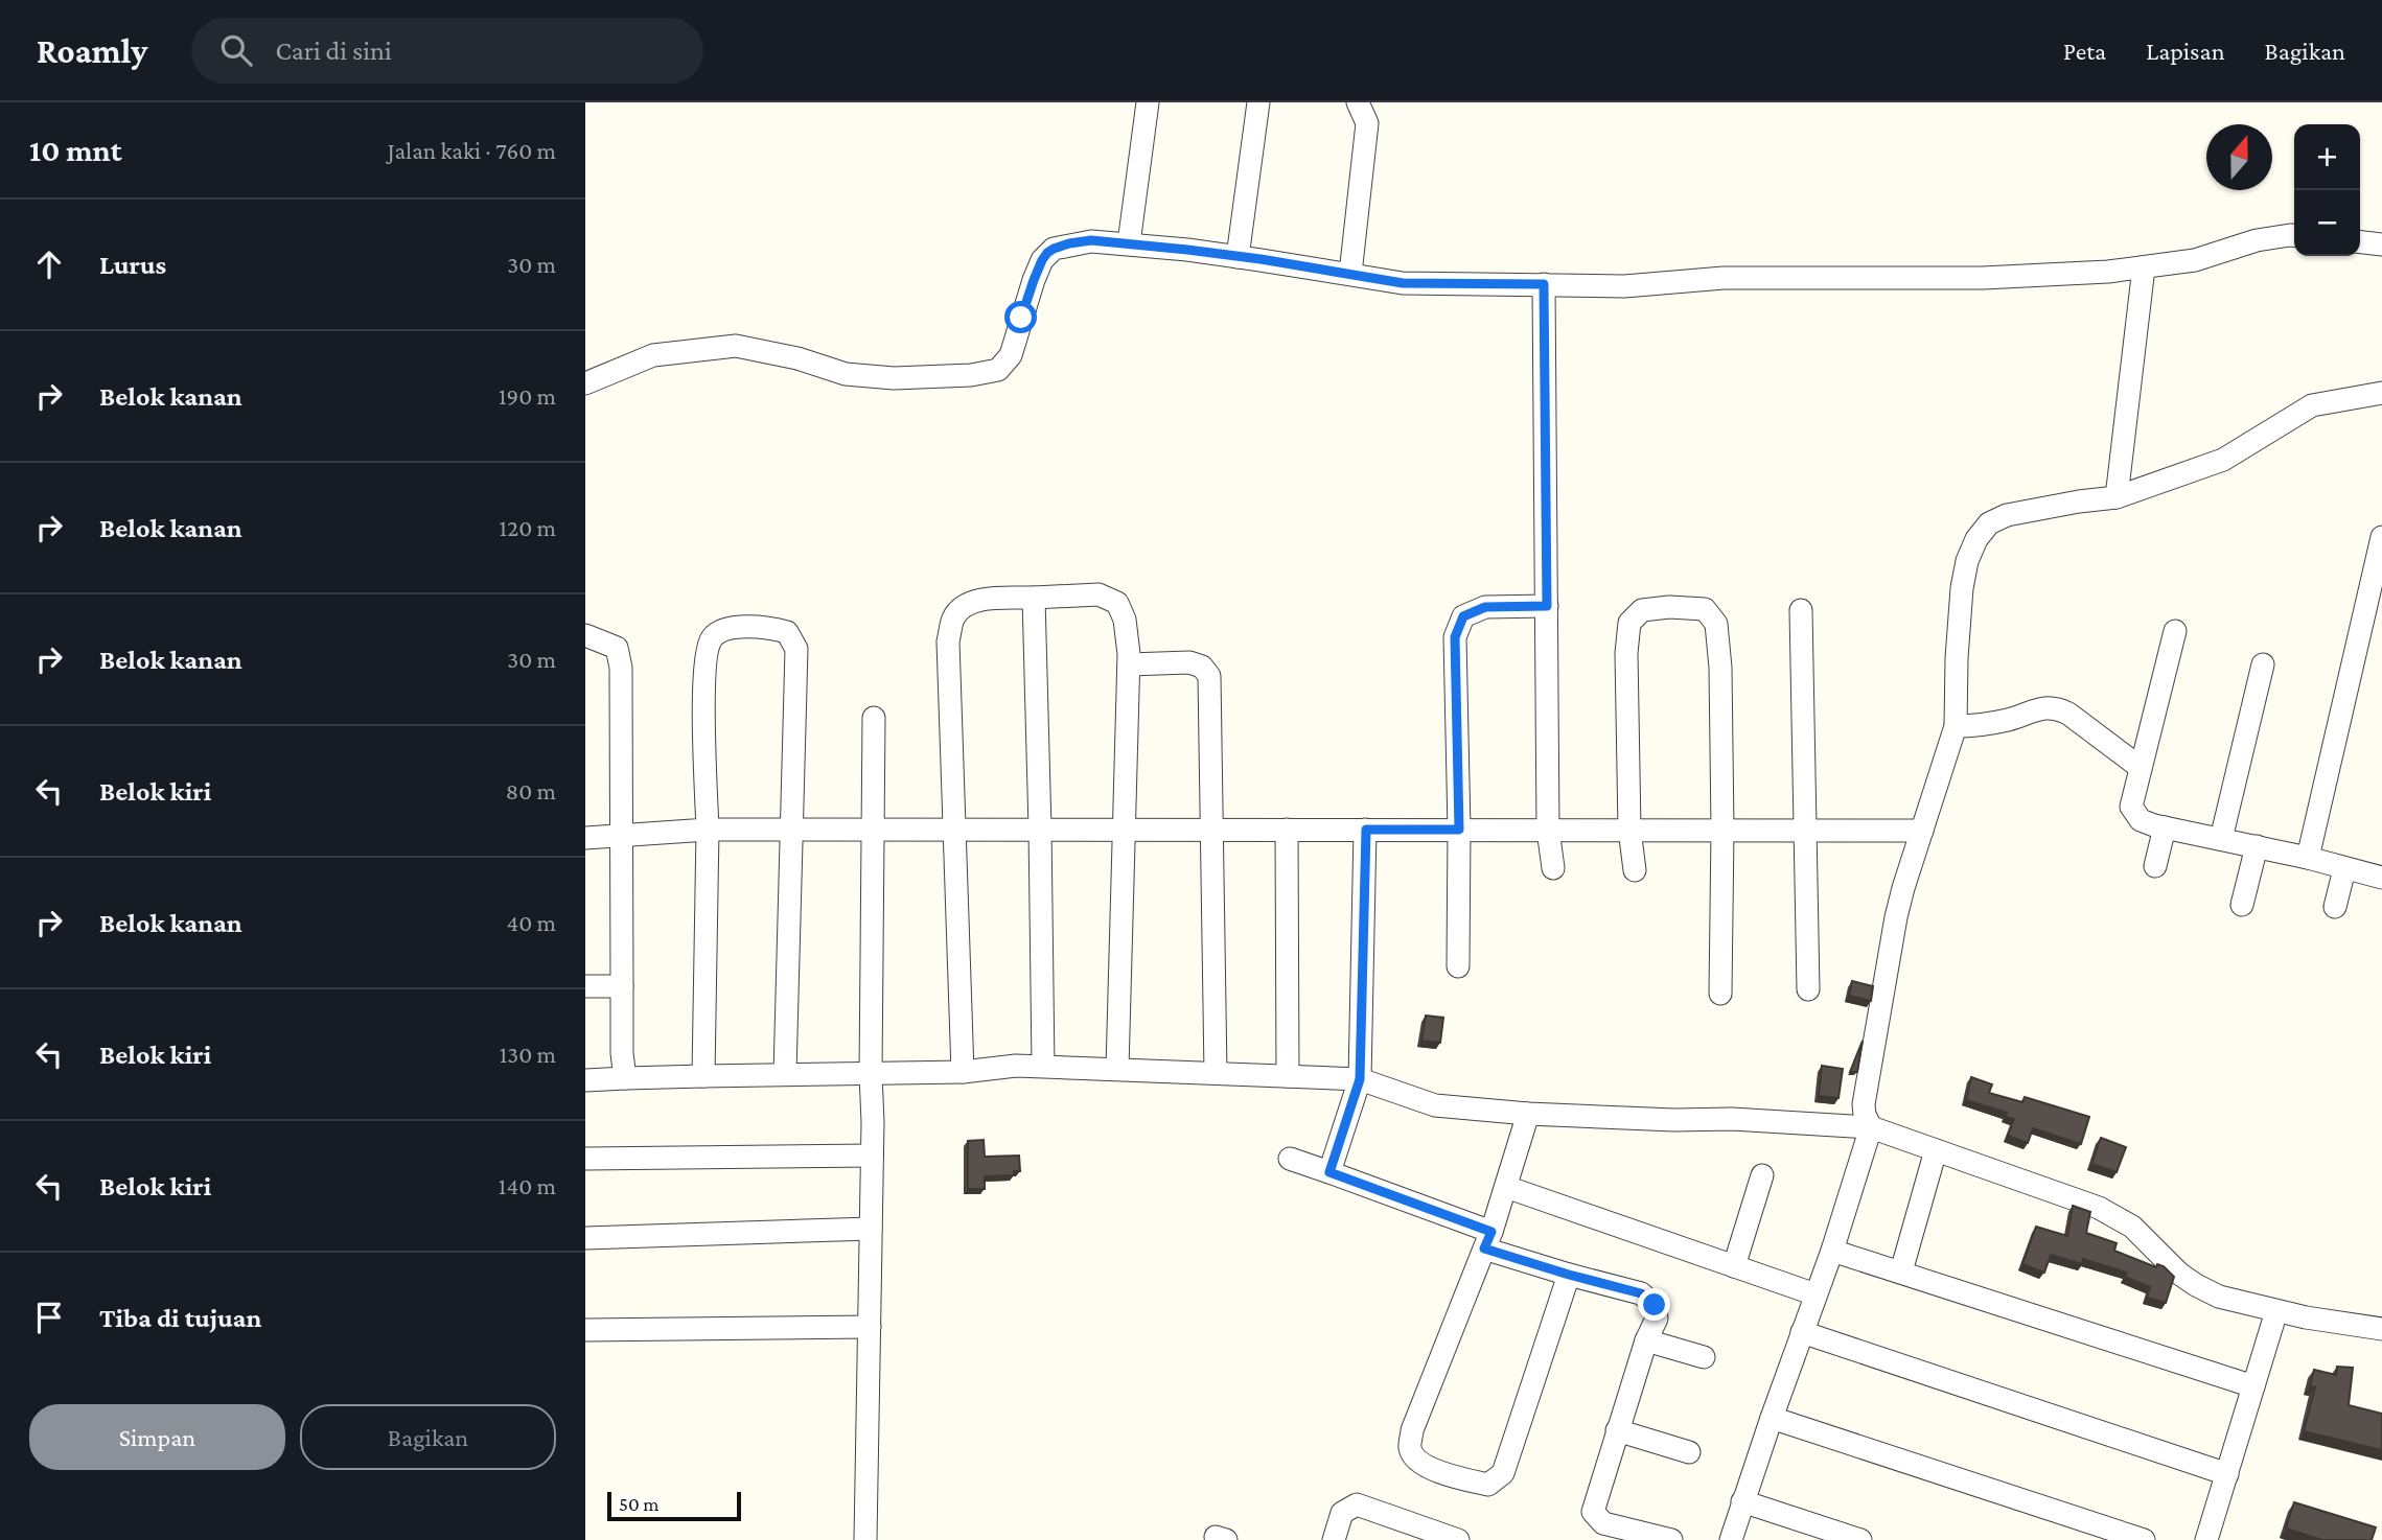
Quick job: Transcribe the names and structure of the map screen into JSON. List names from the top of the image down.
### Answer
{
  "scale_bar": "50 m",
  "north": "top",
  "page": {
    "header": "Roamly",
    "search": "Cari di sini",
    "nav": ["Peta", "Lapisan", "Bagikan"],
    "heading": ["10 mnt", "Jalan kaki · 760 m"],
    "map_buttons": ["+", "−"],
    "list": [
      ["Lurus", "30 m"],
      ["Belok kanan", "190 m"],
      ["Belok kanan", "120 m"],
      ["Belok kanan", "30 m"],
      ["Belok kiri", "80 m"],
      ["Belok kanan", "40 m"],
      ["Belok kiri", "130 m"],
      ["Belok kiri", "140 m"],
      "Tiba di tujuan"
    ],
    "buttons": ["Simpan", "Bagikan"],
    "scale": "50 m"
  }
}
